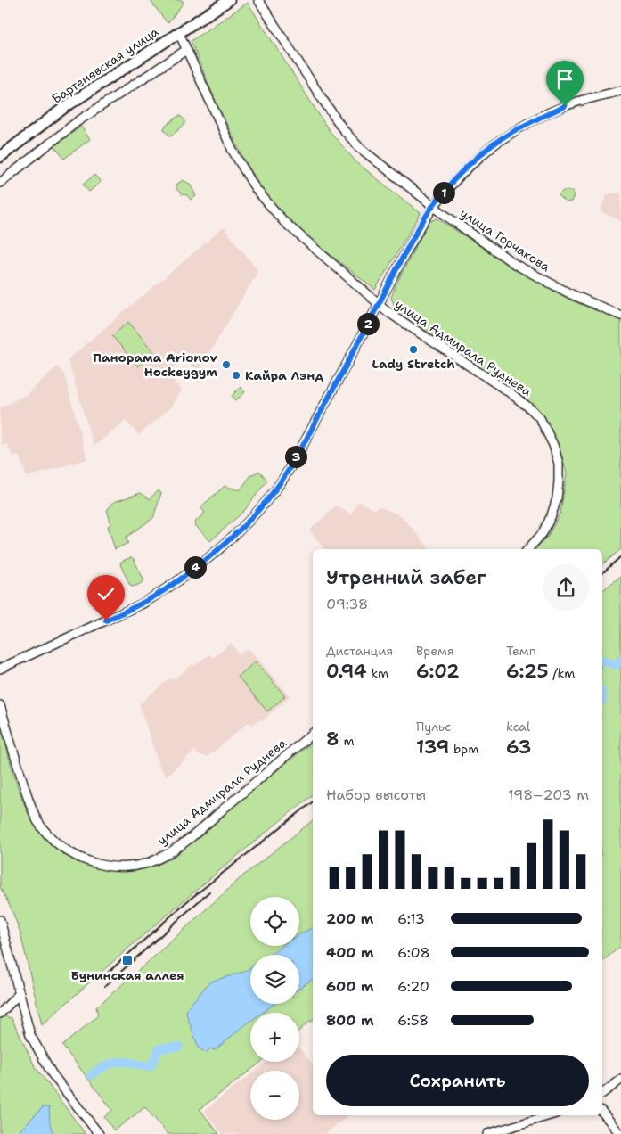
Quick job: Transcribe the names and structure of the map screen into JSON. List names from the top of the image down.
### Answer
{
  "streets": {
    "main road": ["Бартеневская улица"],
    "street": ["улица Горчакова", "улица Адмирала Руднева"]
  },
  "crossings": [
    ["Бартеневская улица", "улица Адмирала Руднева"]
  ],
  "places": {
    "other": ["Lady Stretch", "Панорама Arionov Hockeygym", "Кайра Лэнд"],
    "transit": ["Бунинская аллея"]
  },
  "page": {
    "pins": [
      "1",
      "2",
      "3",
      "4"
    ],
    "heading": ["Утренний забег", "09:38"],
    "stats": [
      ["Дистанция", "0.94 km"],
      ["Время", "6:02"],
      ["Темп", "6:25 /km"],
      ["8 m"],
      ["Пульс", "139 bpm"],
      ["kcal", "63"]
    ],
    "chart": ["Набор высоты", "198–203 m"],
    "map_buttons": ["+", "−"],
    "list": [
      {
        "name": "200 m",
        "note": "6:13"
      },
      {
        "name": "400 m",
        "note": "6:08"
      },
      {
        "name": "600 m",
        "note": "6:20"
      },
      {
        "name": "800 m",
        "note": "6:58"
      }
    ],
    "buttons": "Сохранить"
  }
}
